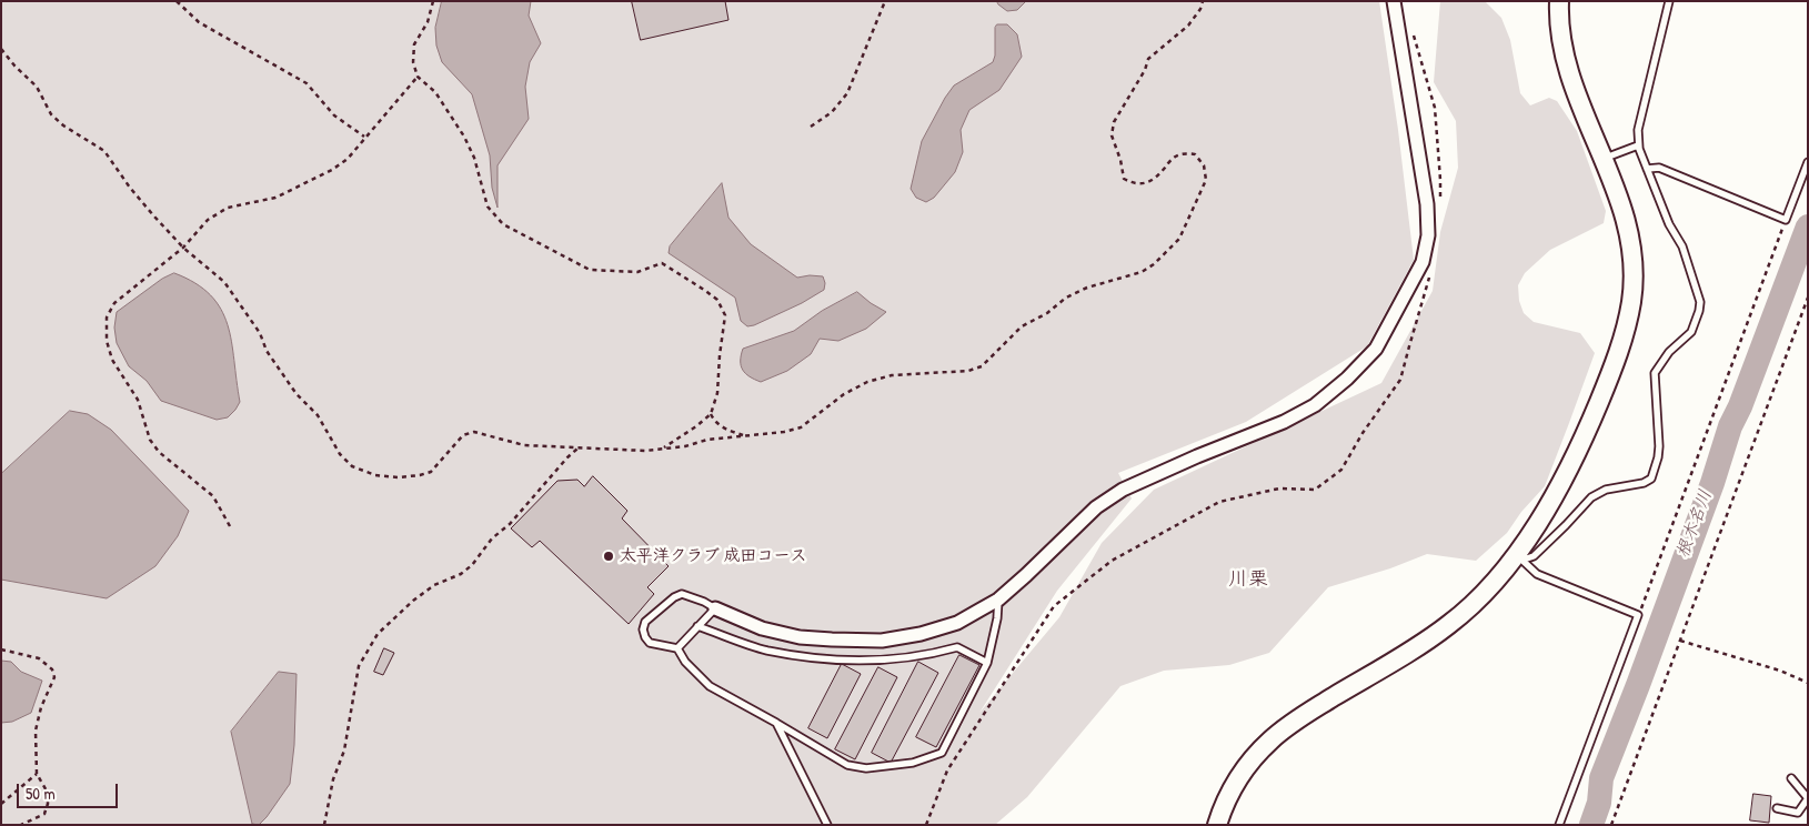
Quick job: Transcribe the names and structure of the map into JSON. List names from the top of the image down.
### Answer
{
  "districts": ["川栗"],
  "water": ["根木名川"],
  "places": ["太平洋クラブ 成田コース"],
  "scale_bar": "50 m"
}
